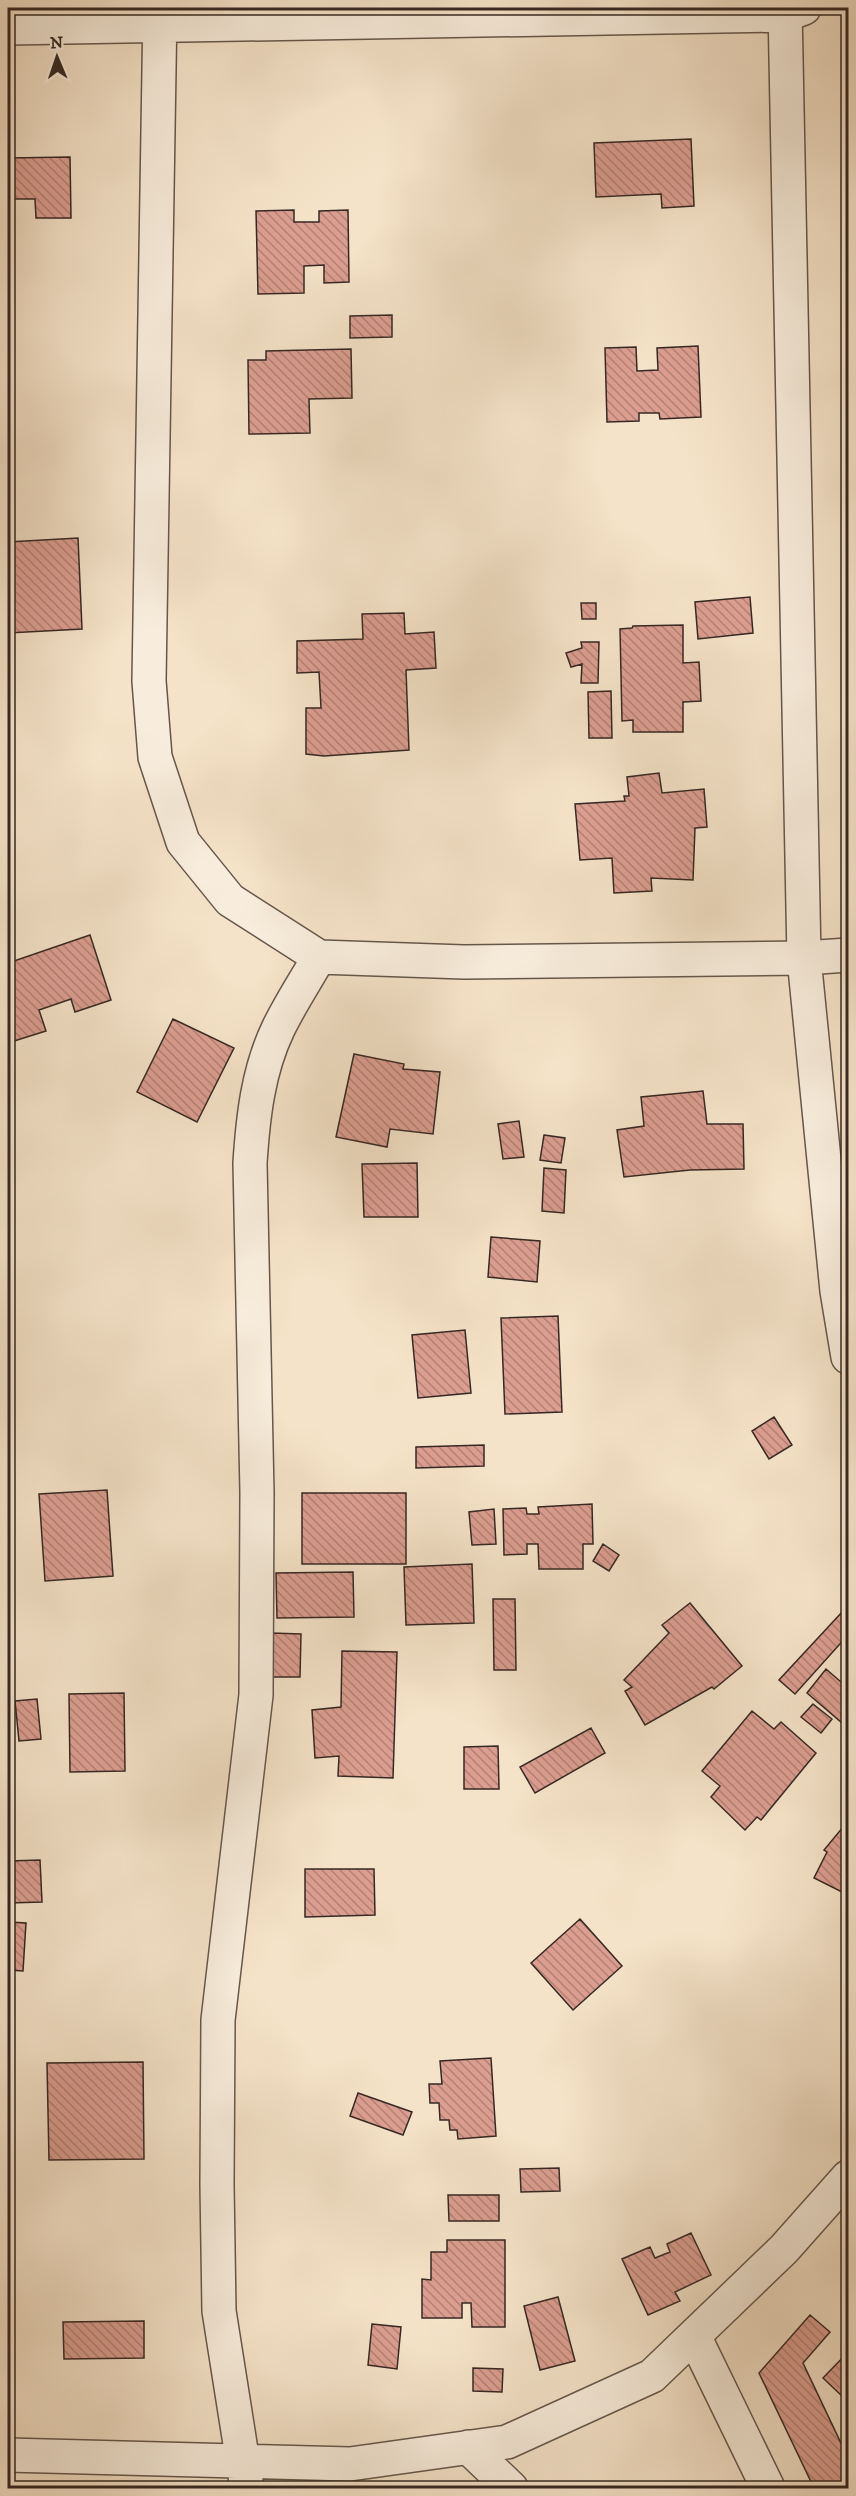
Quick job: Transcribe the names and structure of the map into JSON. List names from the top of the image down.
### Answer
{
  "north": "top"
}
